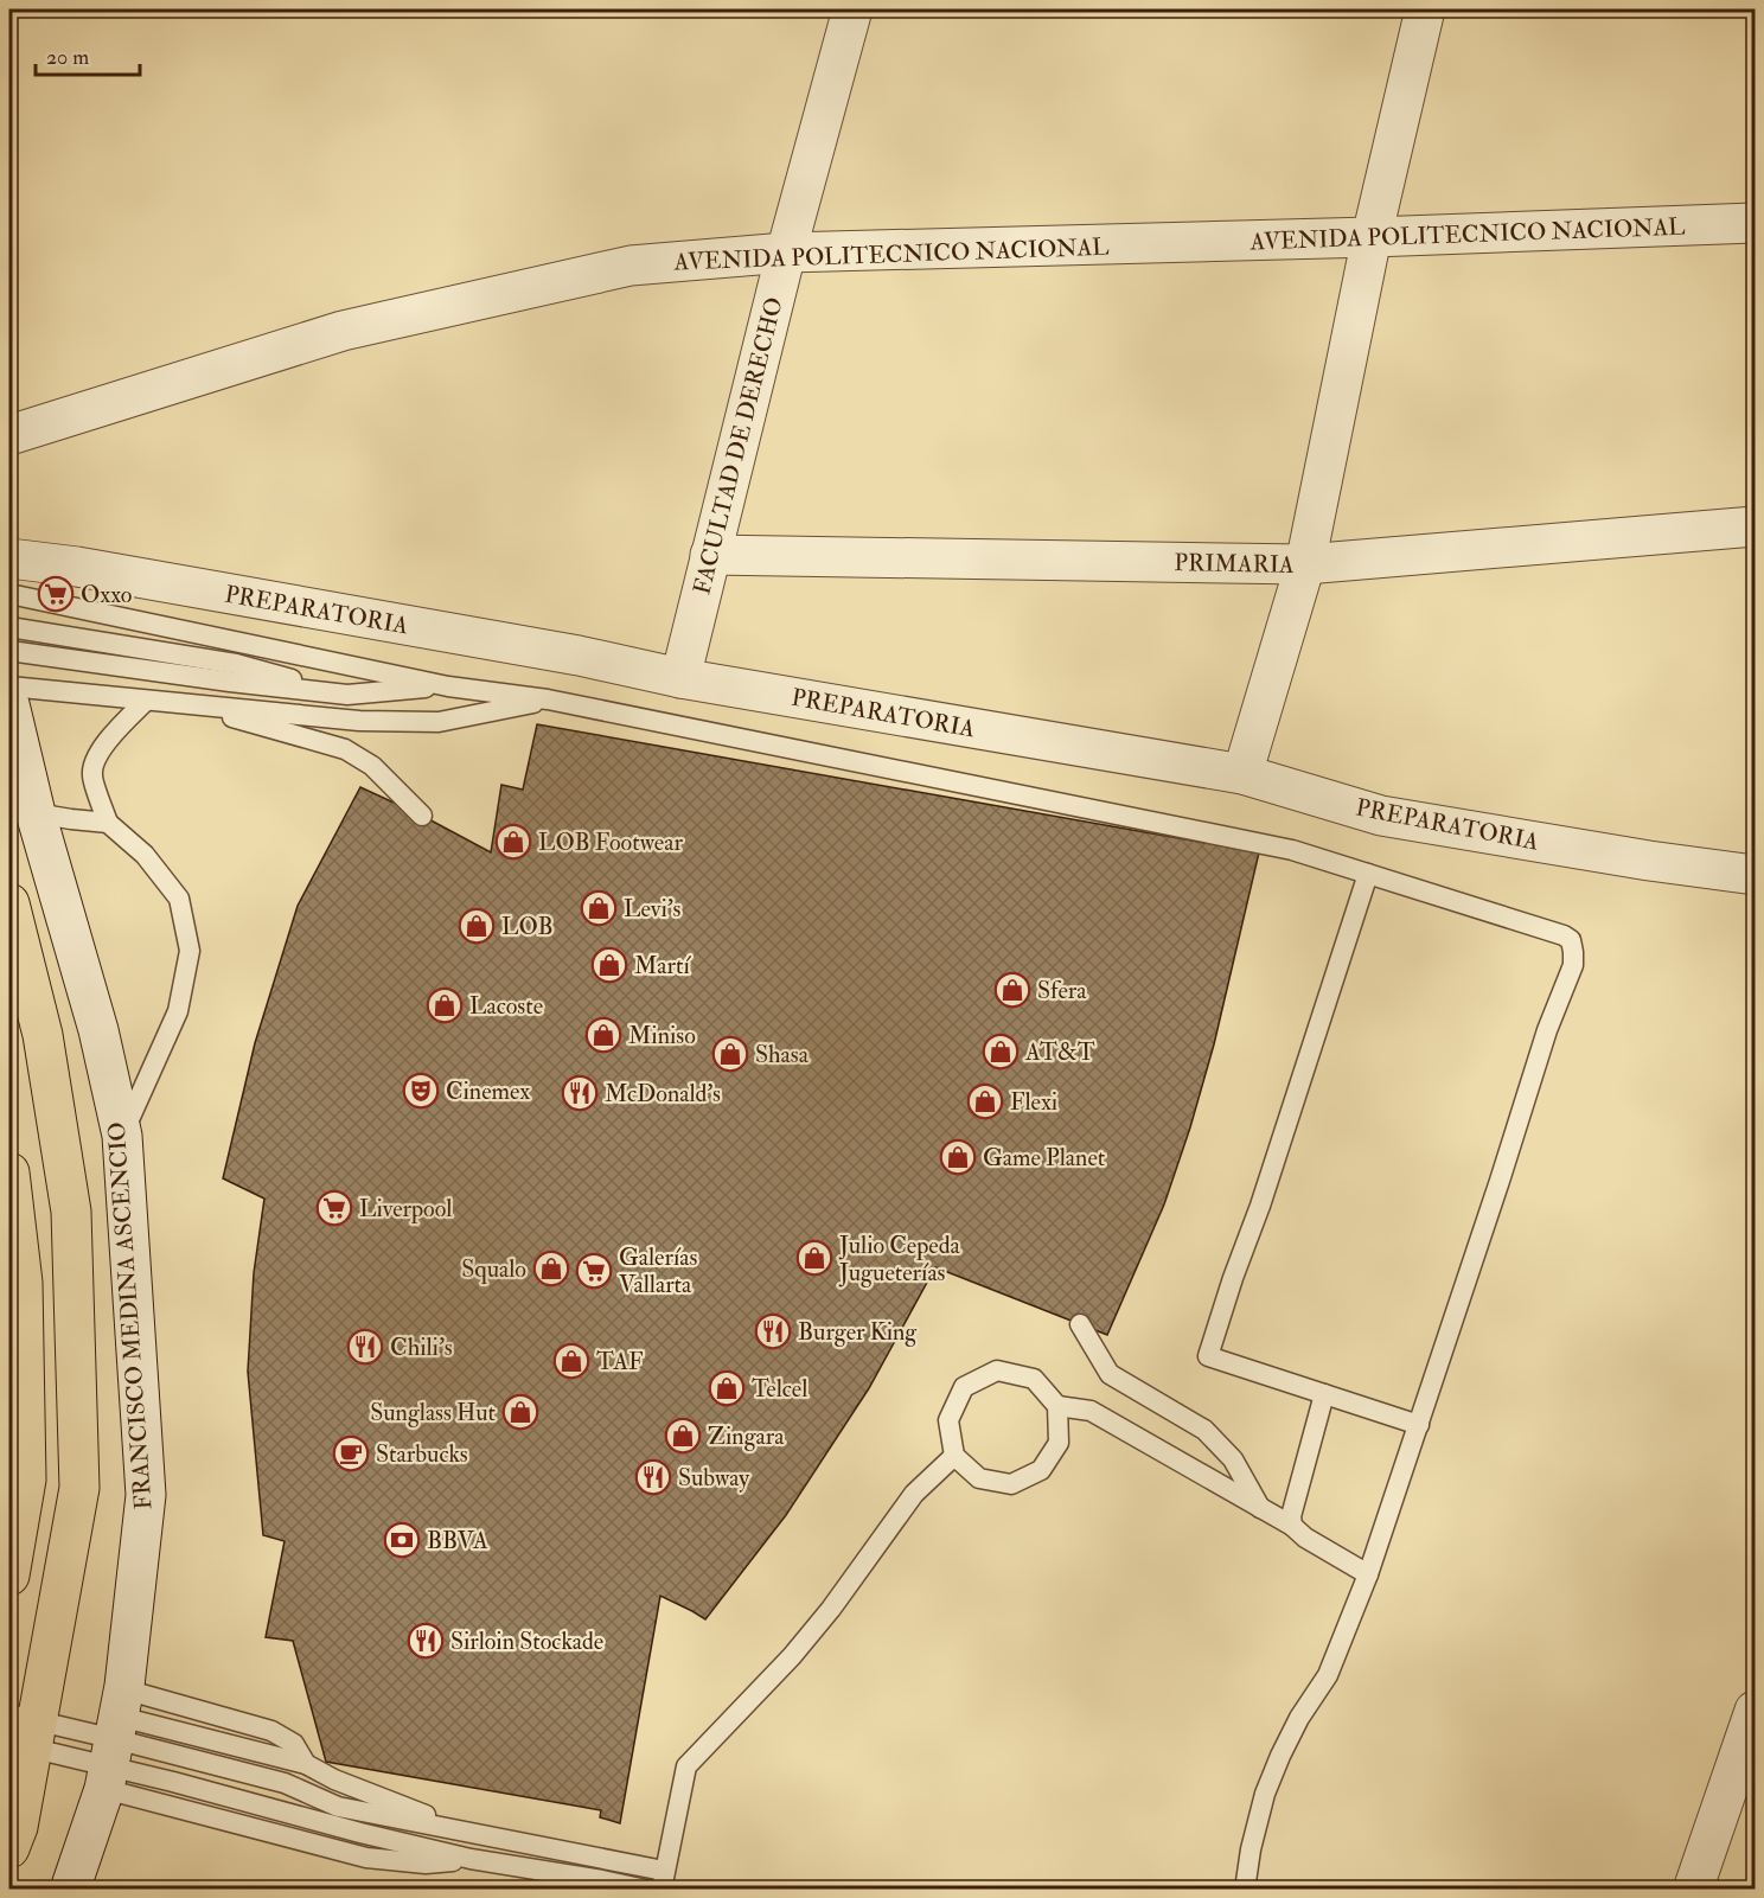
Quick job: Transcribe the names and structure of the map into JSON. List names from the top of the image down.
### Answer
{
  "streets": {
    "street": [
      "AVENIDA POLITECNICO NACIONAL",
      "FACULTAD DE DERECHO",
      "PRIMARIA",
      "PREPARATORIA",
      "FRANCISCO MEDINA ASCENCIO"
    ]
  },
  "crossings": [
    ["AVENIDA POLITECNICO NACIONAL", "FACULTAD DE DERECHO"],
    ["FACULTAD DE DERECHO", "PRIMARIA"],
    ["FACULTAD DE DERECHO", "PREPARATORIA"]
  ],
  "places": {
    "supermarket": ["Oxxo", "Liverpool", "Galerías Vallarta"],
    "shop": [
      "LOB Footwear",
      "Levi's",
      "LOB",
      "Martí",
      "Sfera",
      "Lacoste",
      "Miniso",
      "AT&T",
      "Shasa",
      "Flexi",
      "Game Planet",
      "Julio Cepeda Jugueterías",
      "Squalo",
      "TAF",
      "Telcel",
      "Sunglass Hut",
      "Zingara"
    ],
    "theatre": ["Cinemex"],
    "restaurant": [
      "McDonald's",
      "Burger King",
      "Chili's",
      "Subway",
      "Sirloin Stockade"
    ],
    "cafe": ["Starbucks"],
    "bank": ["BBVA"]
  },
  "scale_bar": "20 m"
}
